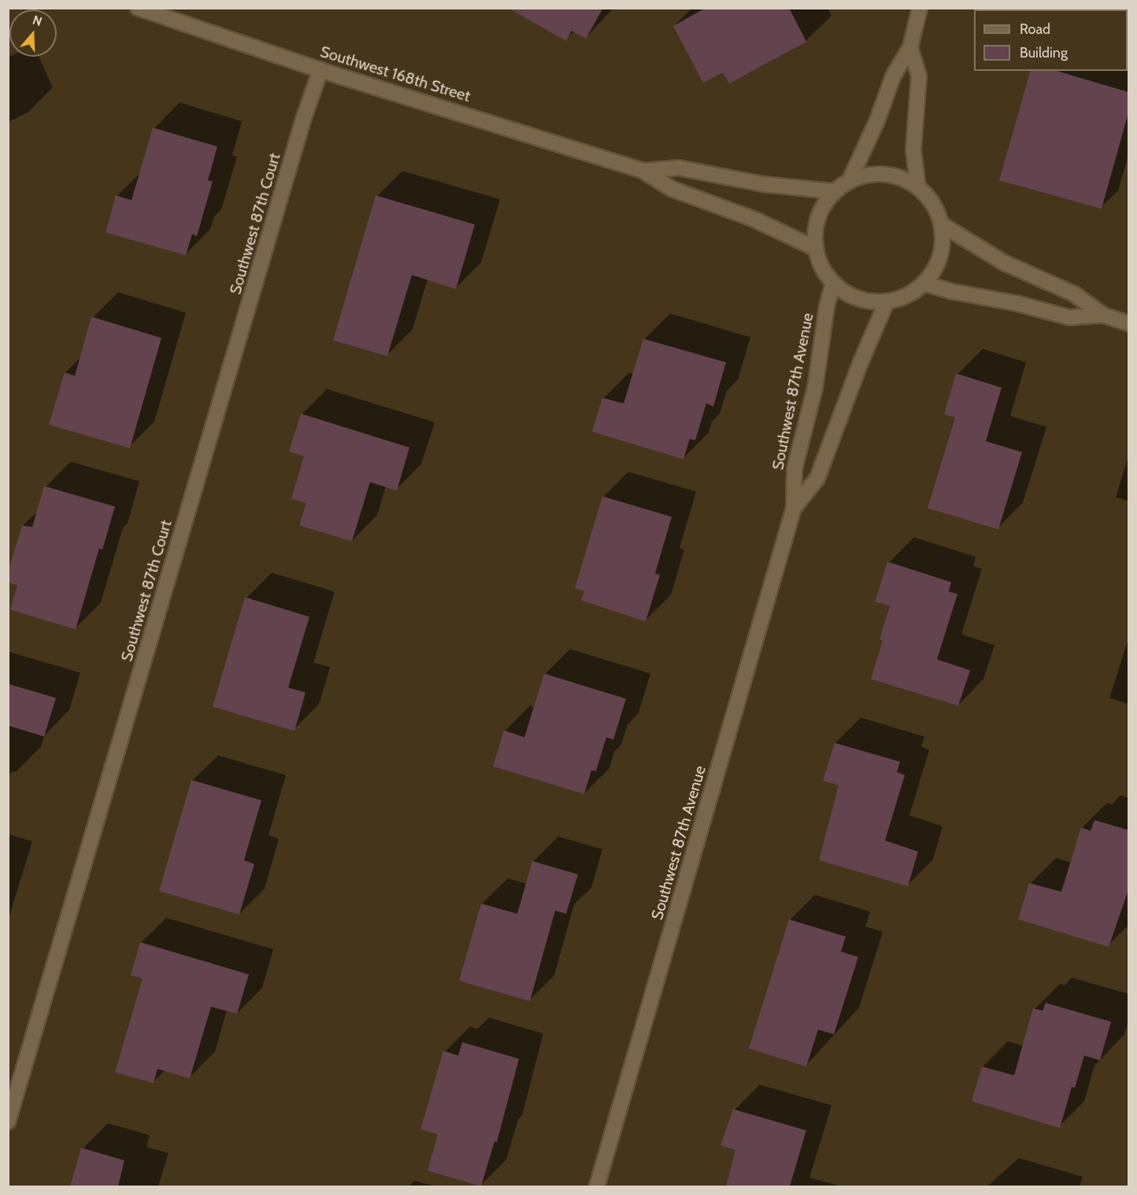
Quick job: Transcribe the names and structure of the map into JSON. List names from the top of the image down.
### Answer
{
  "streets": {
    "street": ["Southwest 168th Street", "Southwest 87th Court", "Southwest 87th Avenue"]
  },
  "crossings": [
    ["Southwest 168th Street", "Southwest 87th Court"],
    ["Southwest 168th Street", "Southwest 87th Avenue"]
  ],
  "legend": ["Road", "Building"],
  "north": "top"
}
